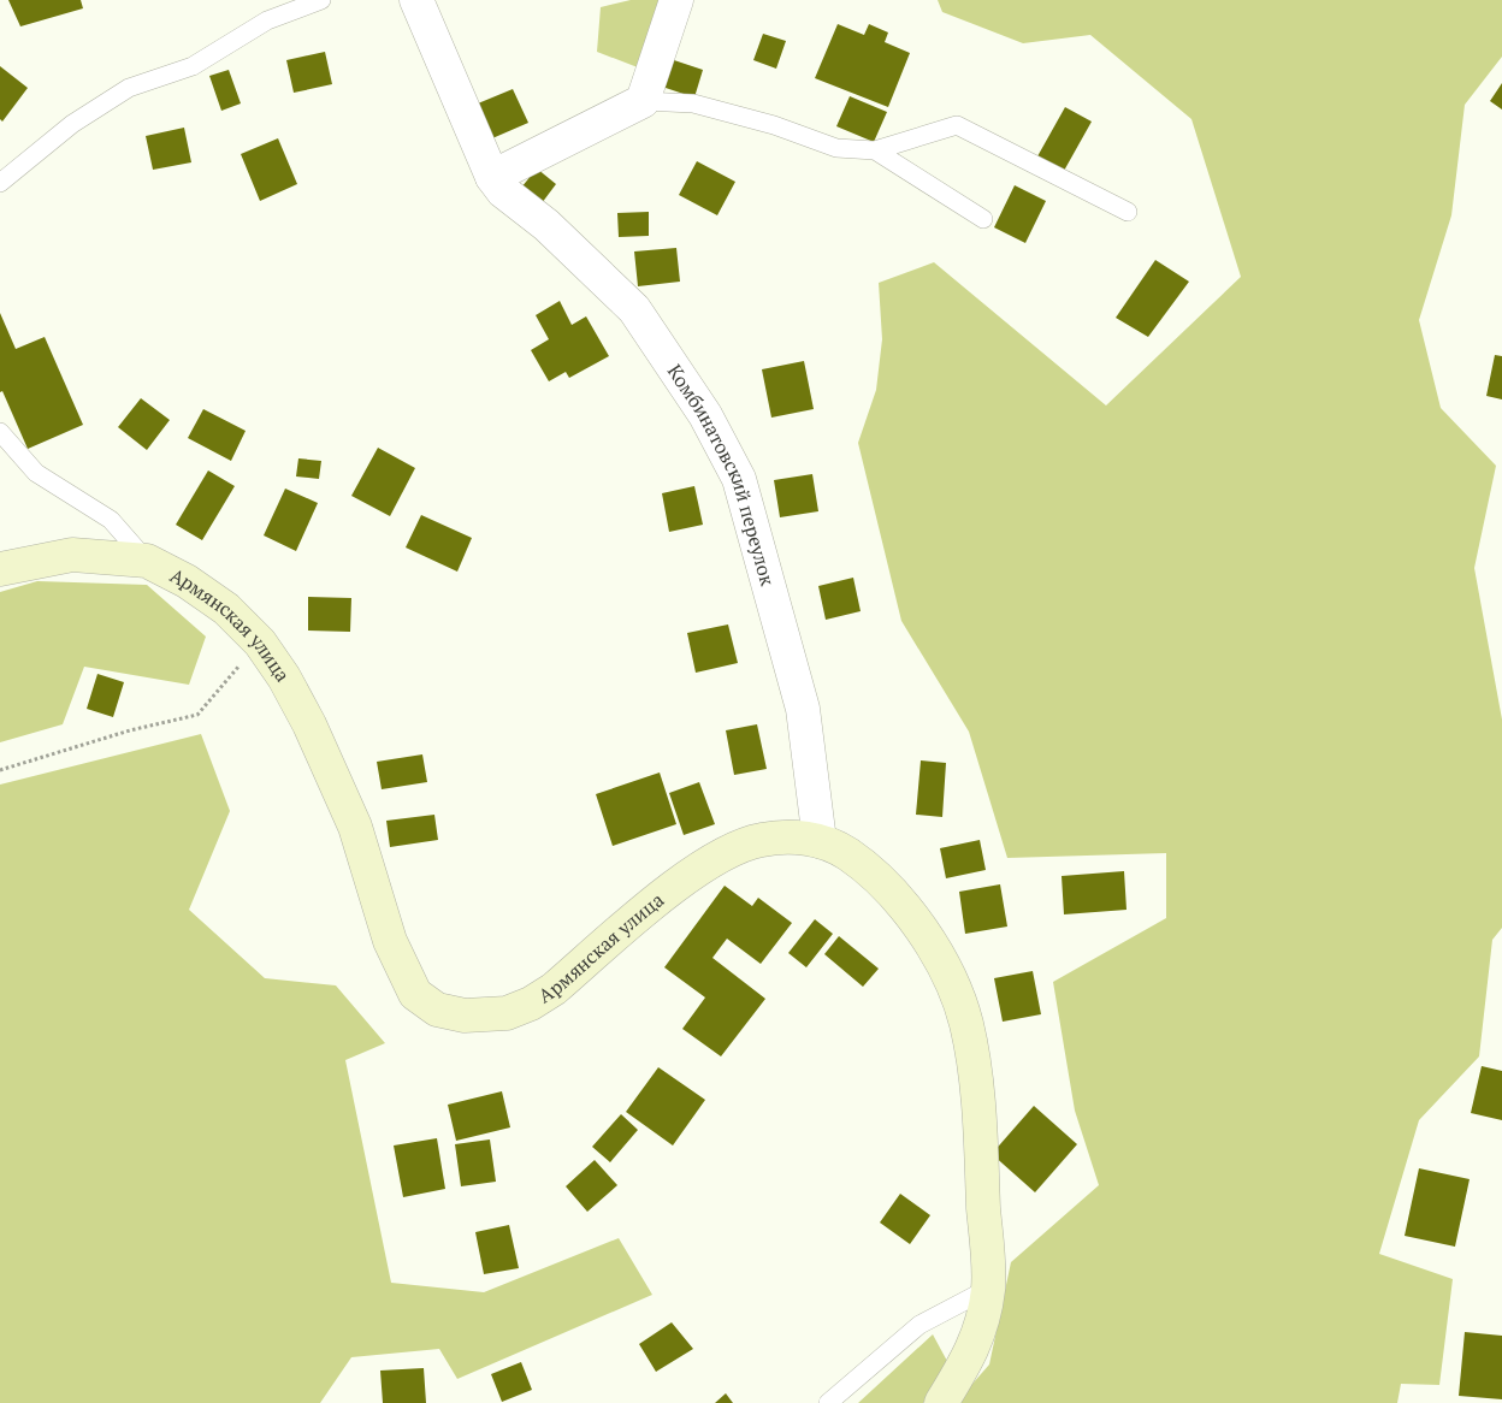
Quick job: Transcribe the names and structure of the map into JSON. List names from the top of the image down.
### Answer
{
  "streets": {
    "street": ["Комбинатовский переулок", "Армянская улица"]
  },
  "crossings": [
    ["Комбинатовский переулок", "Армянская улица"]
  ]
}
